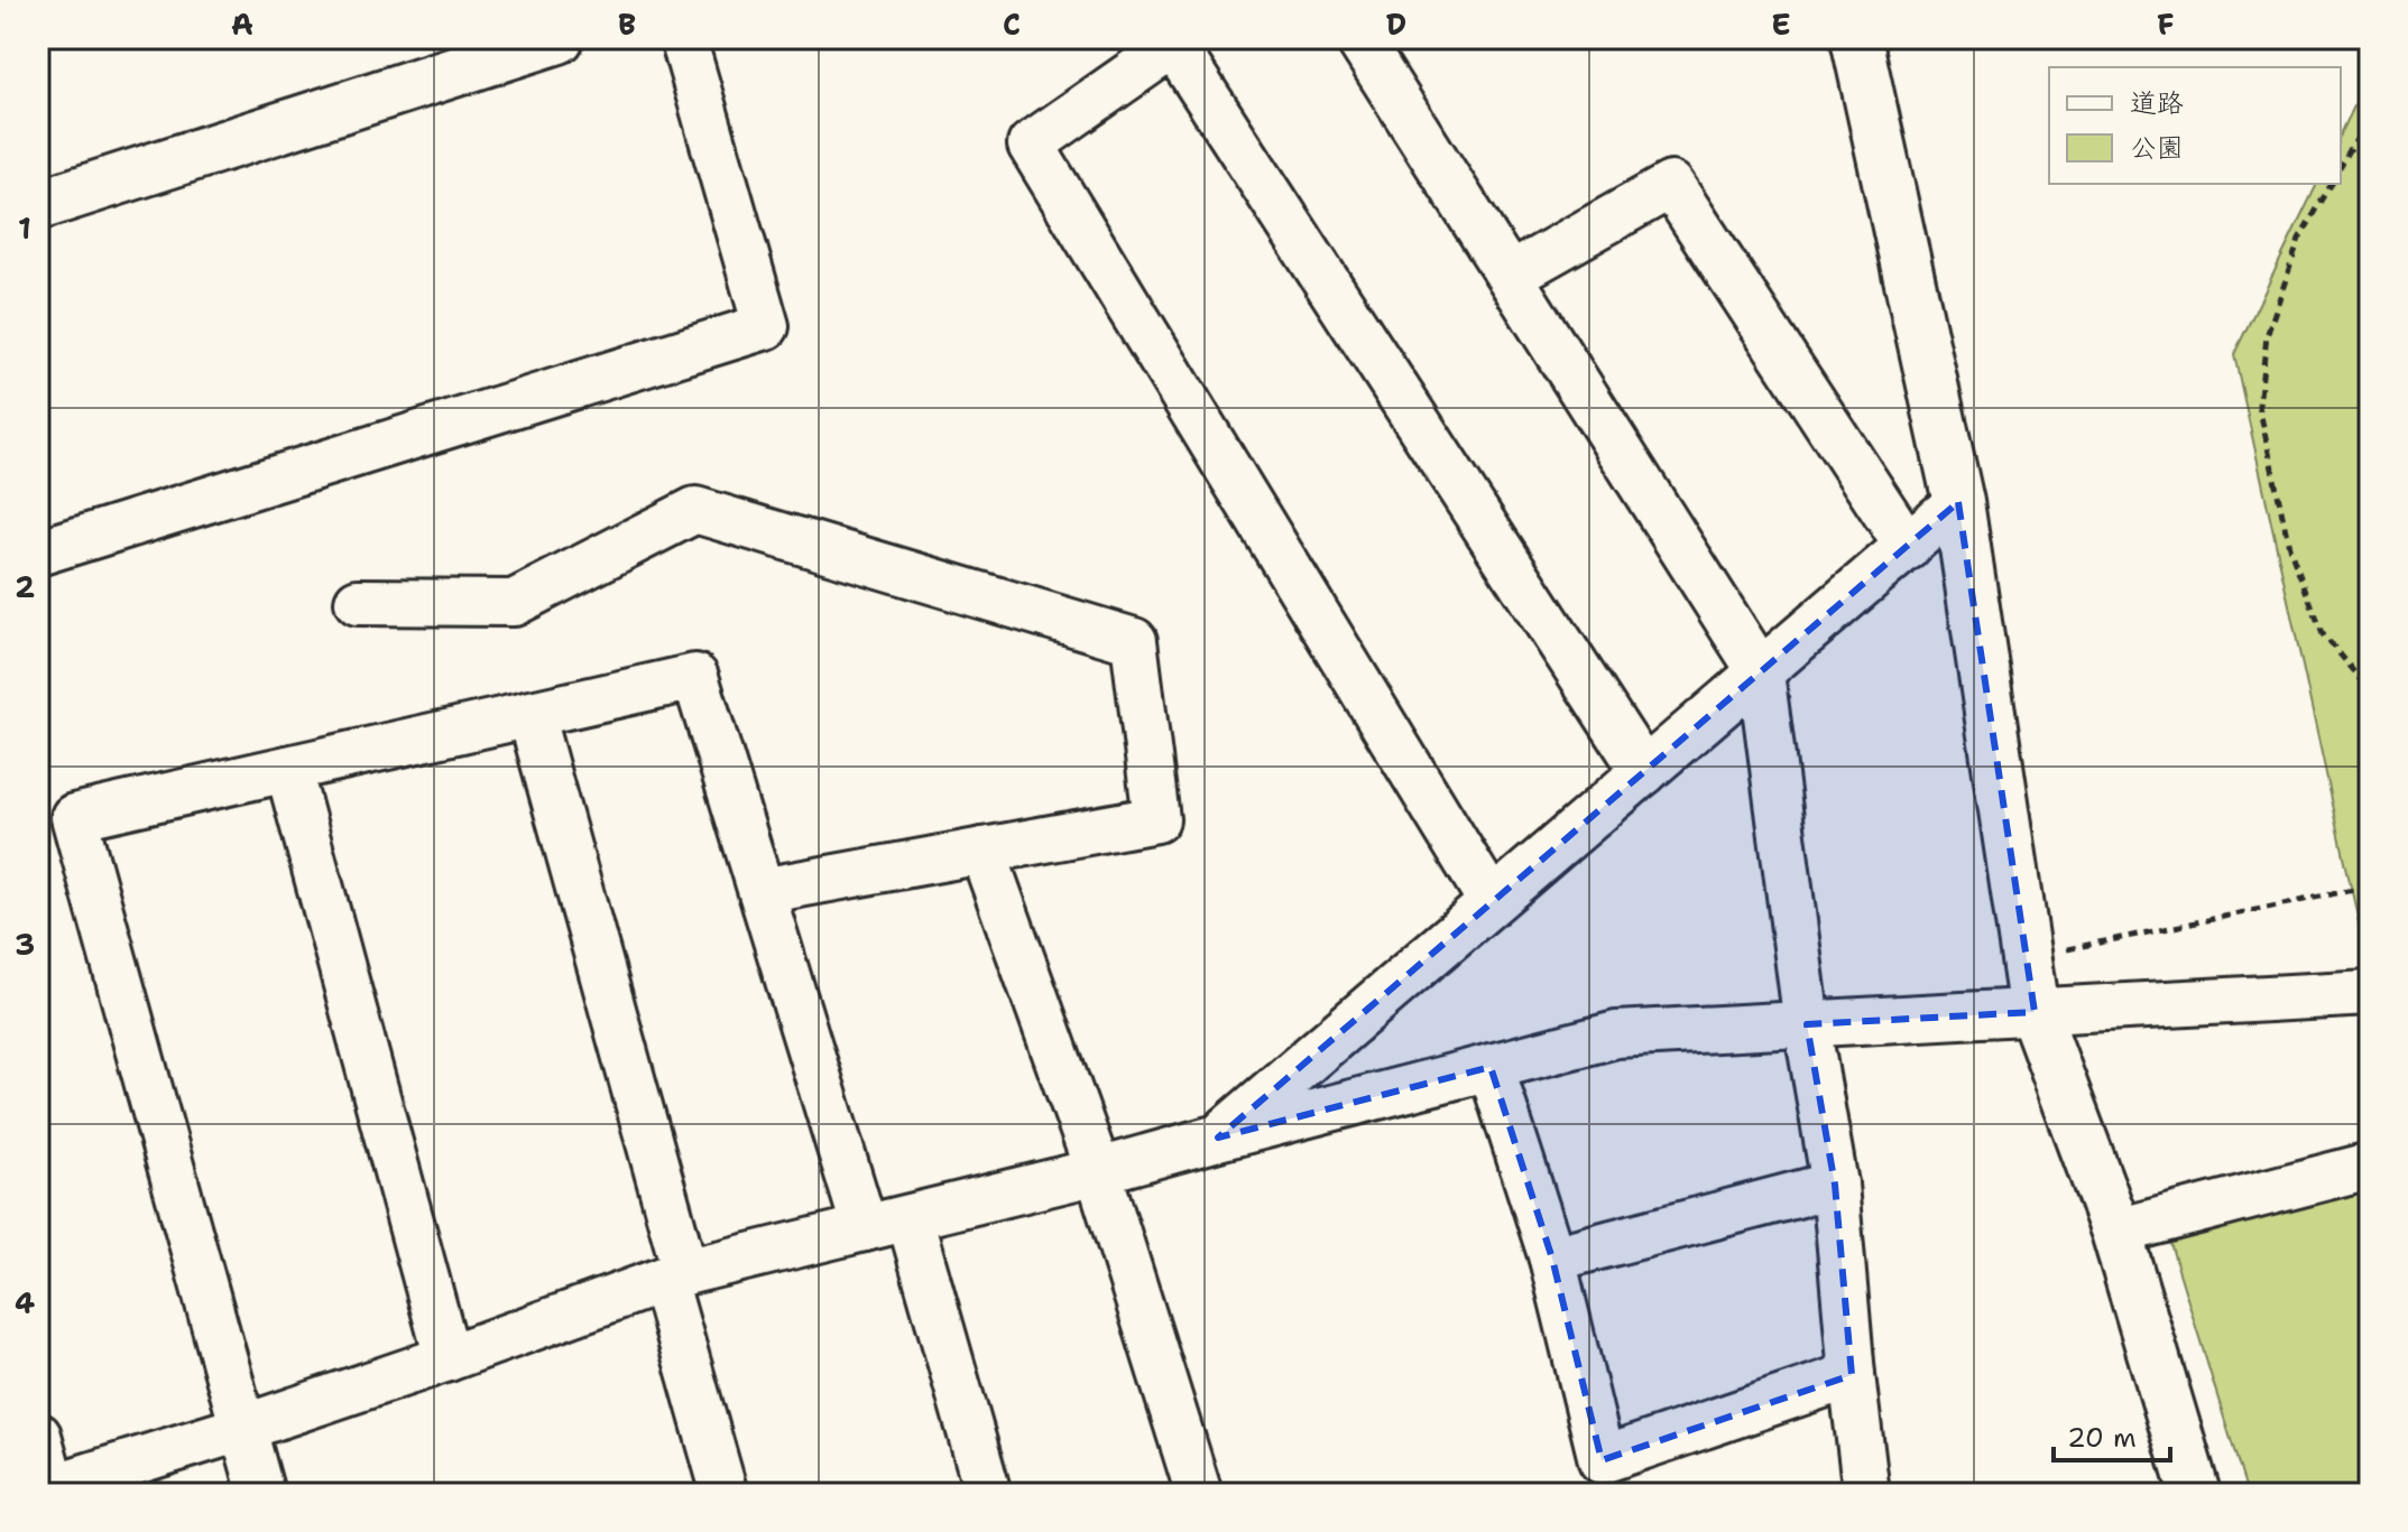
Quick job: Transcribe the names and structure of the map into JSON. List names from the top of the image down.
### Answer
{
  "legend": ["道路", "公園"],
  "scale_bar": "20 m",
  "grid": {
    "columns": [
      "A",
      "B",
      "C",
      "D",
      "E",
      "F"
    ],
    "rows": [
      "1",
      "2",
      "3",
      "4"
    ]
  }
}
